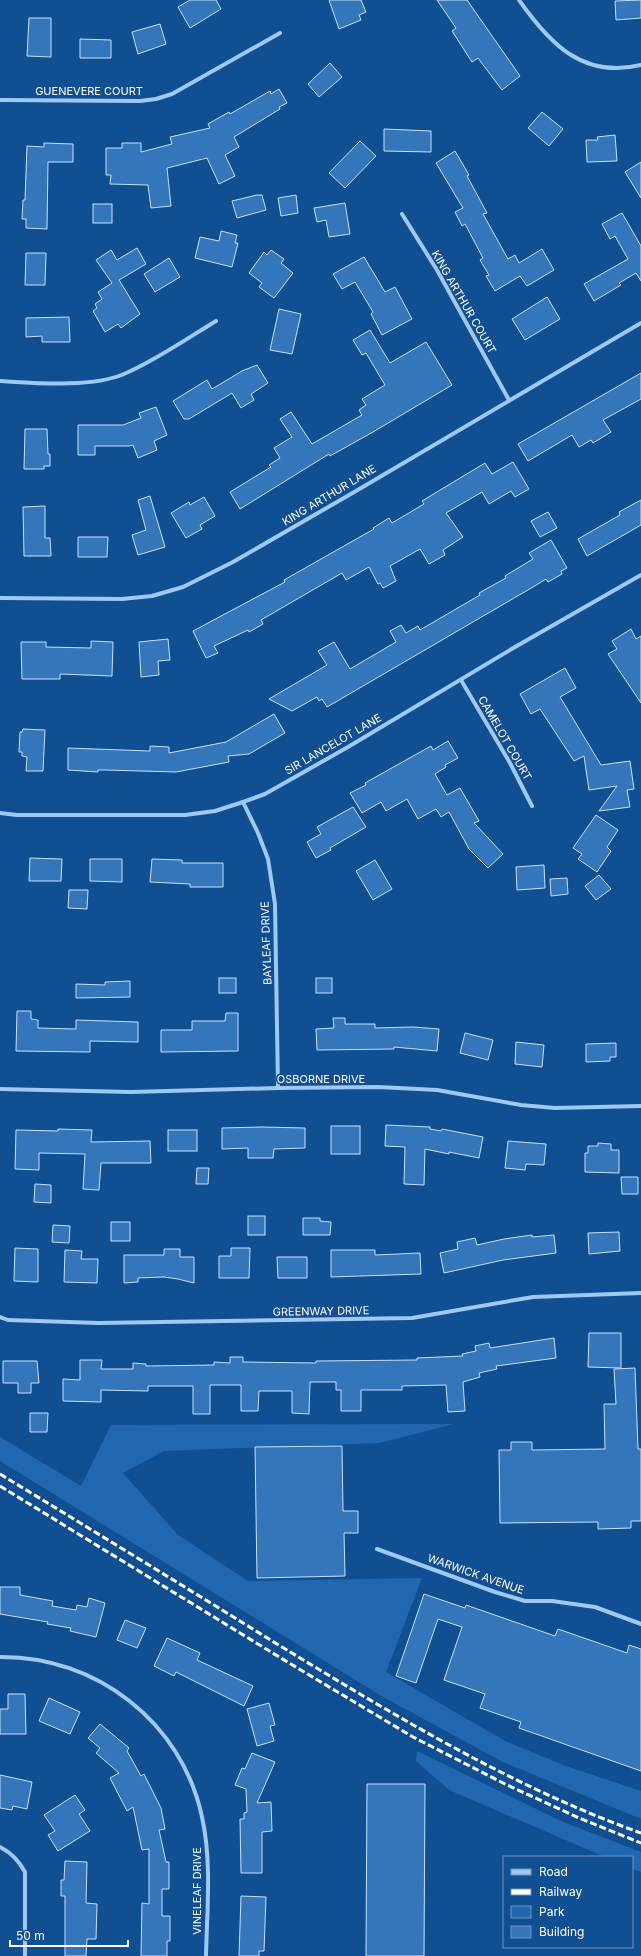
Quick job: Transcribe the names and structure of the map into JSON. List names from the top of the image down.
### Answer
{
  "streets": {
    "street": [
      "GUENEVERE COURT",
      "KING ARTHUR COURT",
      "KING ARTHUR LANE",
      "CAMELOT COURT",
      "SIR LANCELOT LANE",
      "BAYLEAF DRIVE",
      "OSBORNE DRIVE",
      "GREENWAY DRIVE",
      "WARWICK AVENUE",
      "VINELEAF DRIVE"
    ]
  },
  "crossings": [
    ["KING ARTHUR COURT", "KING ARTHUR LANE"],
    ["CAMELOT COURT", "SIR LANCELOT LANE"],
    ["SIR LANCELOT LANE", "BAYLEAF DRIVE"],
    ["BAYLEAF DRIVE", "OSBORNE DRIVE"]
  ],
  "legend": [
    "Road",
    "Railway",
    "Park",
    "Building"
  ],
  "scale_bar": "50 m"
}
